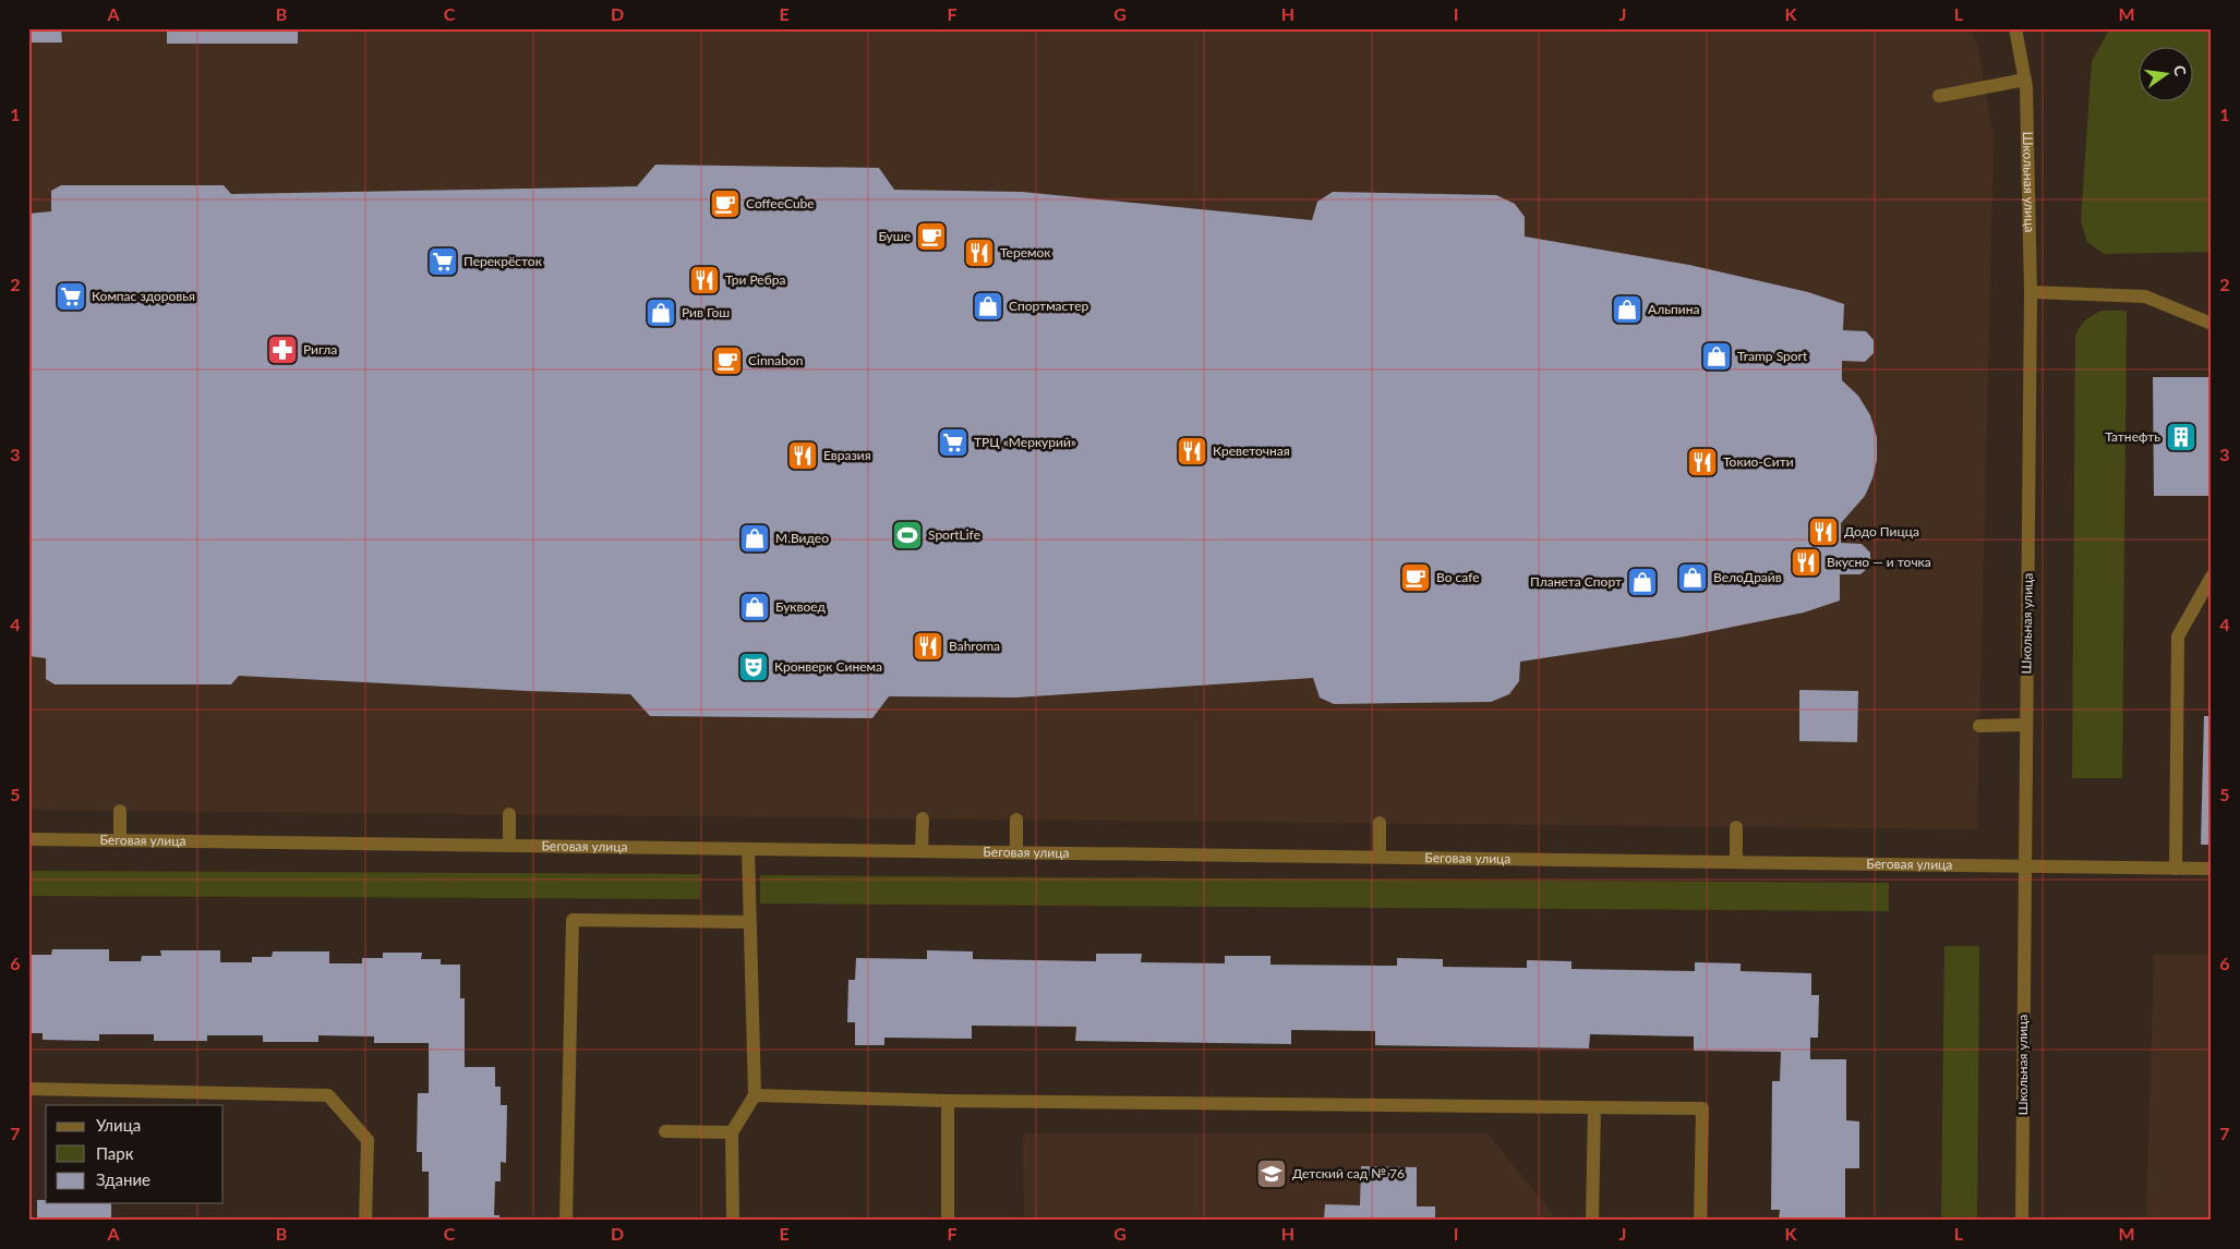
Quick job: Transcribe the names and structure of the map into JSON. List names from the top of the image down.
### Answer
{
  "streets": {
    "street": ["Школьная улица", "Беговая улица"]
  },
  "crossings": [
    ["Школьная улица", "Беговая улица"]
  ],
  "places": {
    "cafe": [
      "CoffeeCube",
      "Буше",
      "Cinnabon",
      "Bo cafe"
    ],
    "restaurant": [
      "Теремок",
      "Три Ребра",
      "Креветочная",
      "Евразия",
      "Токио-Сити",
      "Додо Пицца",
      "Вкусно — и точка",
      "Bahroma"
    ],
    "supermarket": ["Перекрёсток", "Компас здоровья", "ТРЦ «Меркурий»"],
    "shop": [
      "Спортмастер",
      "Альпина",
      "Рив Гош",
      "Tramp Sport",
      "М.Видео",
      "ВелоДрайв",
      "Планета Спорт",
      "Буквоед"
    ],
    "pharmacy": ["Ригла"],
    "building": ["Татнефть"],
    "sports": ["SportLife"],
    "theatre": ["Кронверк Синема"],
    "school or university": ["Детский сад № 76"]
  },
  "legend": ["Улица", "Парк", "Здание"],
  "north": "right",
  "grid": {
    "columns": [
      "A",
      "B",
      "C",
      "D",
      "E",
      "F",
      "G",
      "H",
      "I",
      "J",
      "K",
      "L",
      "M"
    ],
    "rows": [
      "1",
      "2",
      "3",
      "4",
      "5",
      "6",
      "7"
    ]
  }
}
